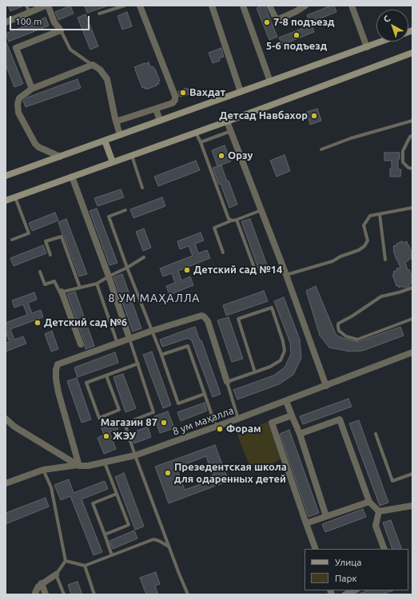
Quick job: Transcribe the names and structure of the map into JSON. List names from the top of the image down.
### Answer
{
  "streets": {
    "street": ["8 ум маҳалла"]
  },
  "districts": ["8 УМ МАҲАЛЛА"],
  "places": [
    "7-8 подъезд",
    "5-6 подъезд",
    "Вахдат",
    "Детсад Навбахор",
    "Орзу",
    "Детский сад №14",
    "Детский сад №6",
    "Магазин 87",
    "Форам",
    "ЖЭУ",
    "Презедентская школа для одаренных детей"
  ],
  "legend": ["Улица", "Парк"],
  "scale_bar": "100 m",
  "north": "top left"
}
